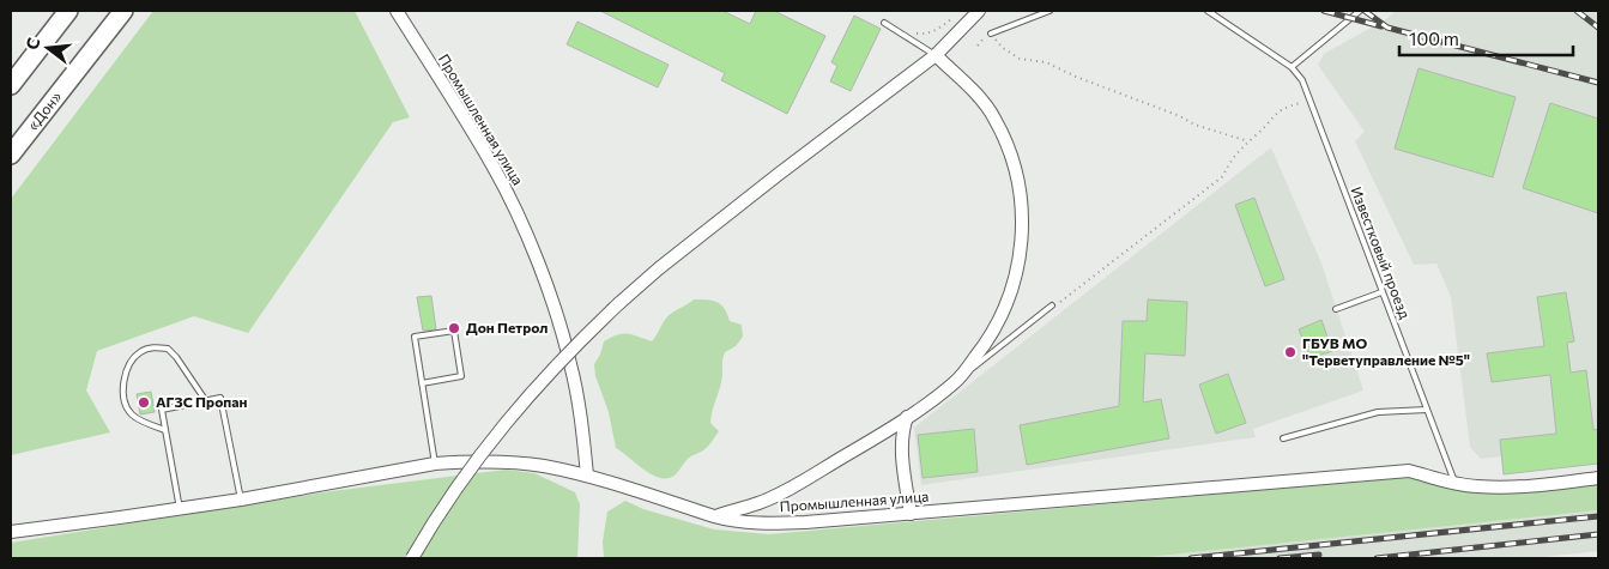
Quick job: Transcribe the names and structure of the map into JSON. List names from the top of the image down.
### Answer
{
  "streets": {
    "highway": ["«Дон»"],
    "street": ["Промышленная улица"],
    "lane": ["Известковый проезд"]
  },
  "crossings": [
    ["Промышленная улица", "Известковый проезд"]
  ],
  "places": ["Дон Петрол", "ГБУВ МО \"Терветуправление №5\"", "АГЗС Пропан"],
  "scale_bar": "100 m",
  "north": "left"
}
